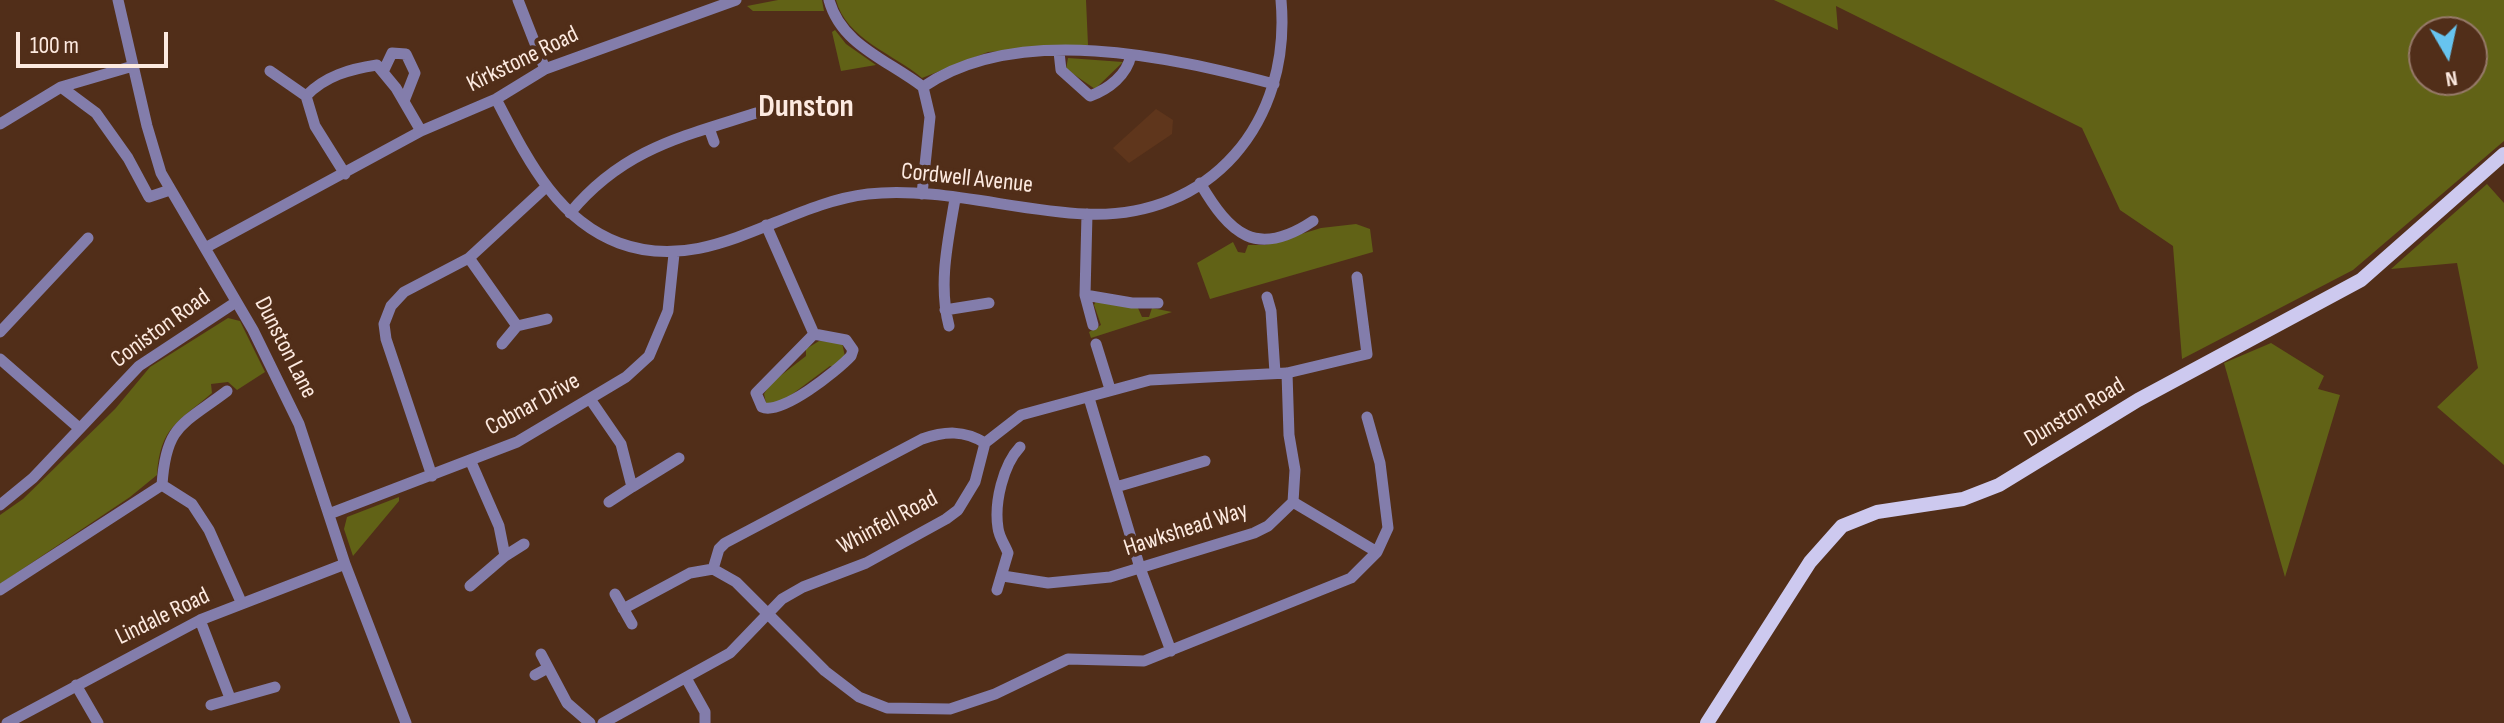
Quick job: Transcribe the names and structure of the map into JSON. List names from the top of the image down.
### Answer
{
  "streets": {
    "main road": ["Dunston Road"],
    "street": [
      "Kirkstone Road",
      "Cordwell Avenue",
      "Coniston Road",
      "Dunston Lane",
      "Cobnar Drive",
      "Whinfell Road",
      "Hawkshead Way",
      "Lindale Road"
    ]
  },
  "crossings": [
    ["Kirkstone Road", "Cordwell Avenue"],
    ["Kirkstone Road", "Dunston Lane"],
    ["Cordwell Avenue", "Cobnar Drive"],
    ["Coniston Road", "Dunston Lane"],
    ["Dunston Lane", "Cobnar Drive"],
    ["Dunston Lane", "Lindale Road"]
  ],
  "districts": ["Dunston"],
  "scale_bar": "100 m",
  "north": "bottom"
}
